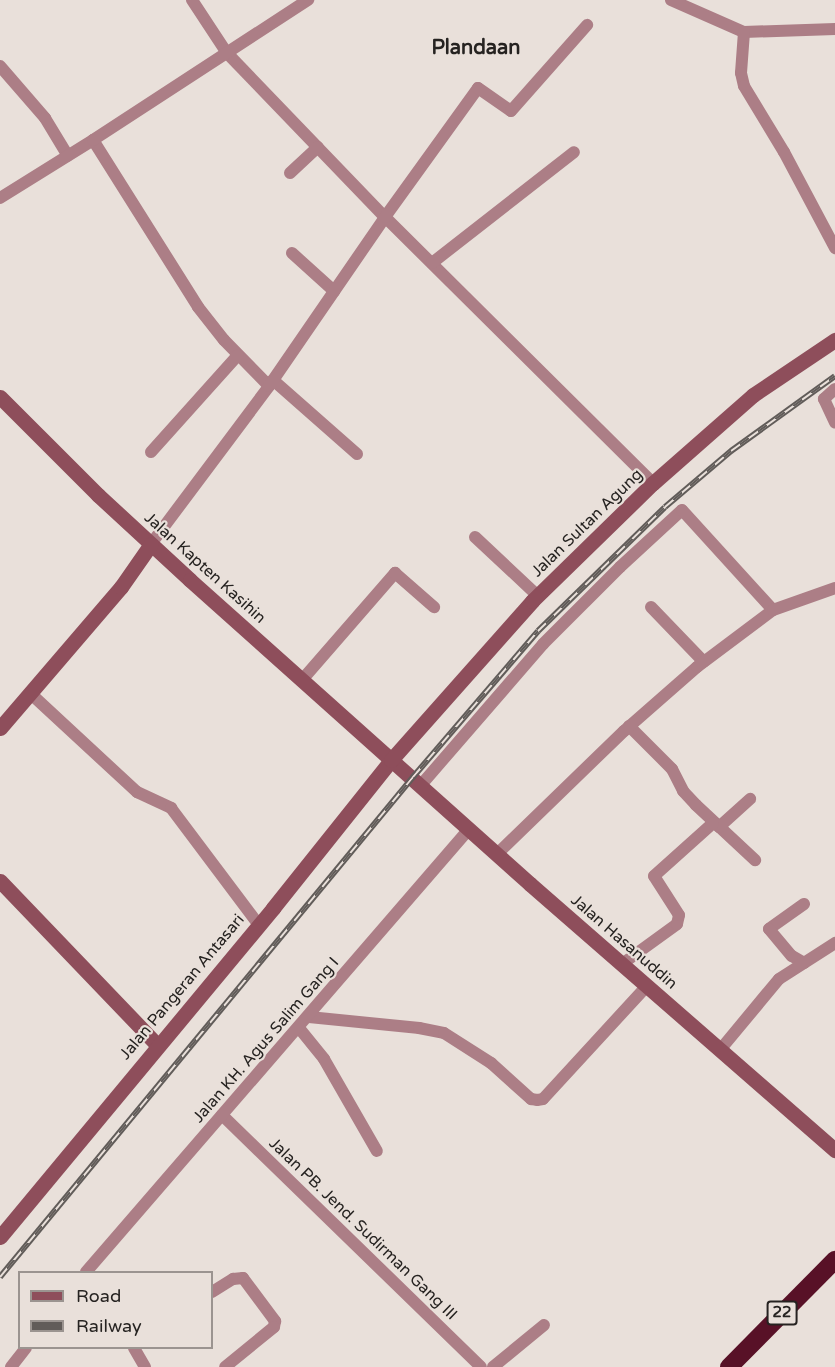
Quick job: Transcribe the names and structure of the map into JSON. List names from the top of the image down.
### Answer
{
  "streets": {
    "highway": ["22"],
    "main road": [
      "Jalan Sultan Agung",
      "Jalan Kapten Kasihin",
      "Jalan Hasanuddin",
      "Jalan Pangeran Antasari"
    ],
    "street": ["Jalan KH. Agus Salim Gang I", "Jalan PB. Jend. Sudirman Gang III"]
  },
  "crossings": [
    ["Jalan Sultan Agung", "Jalan Kapten Kasihin"],
    ["Jalan Sultan Agung", "Jalan Hasanuddin"],
    ["Jalan Sultan Agung", "Jalan Pangeran Antasari"],
    ["Jalan Kapten Kasihin", "Jalan Hasanuddin"],
    ["Jalan Kapten Kasihin", "Jalan Pangeran Antasari"],
    ["Jalan Hasanuddin", "Jalan Pangeran Antasari"],
    ["Jalan Hasanuddin", "Jalan KH. Agus Salim Gang I"],
    ["Jalan KH. Agus Salim Gang I", "Jalan PB. Jend. Sudirman Gang III"]
  ],
  "districts": ["Plandaan"],
  "legend": ["Road", "Railway"]
}
